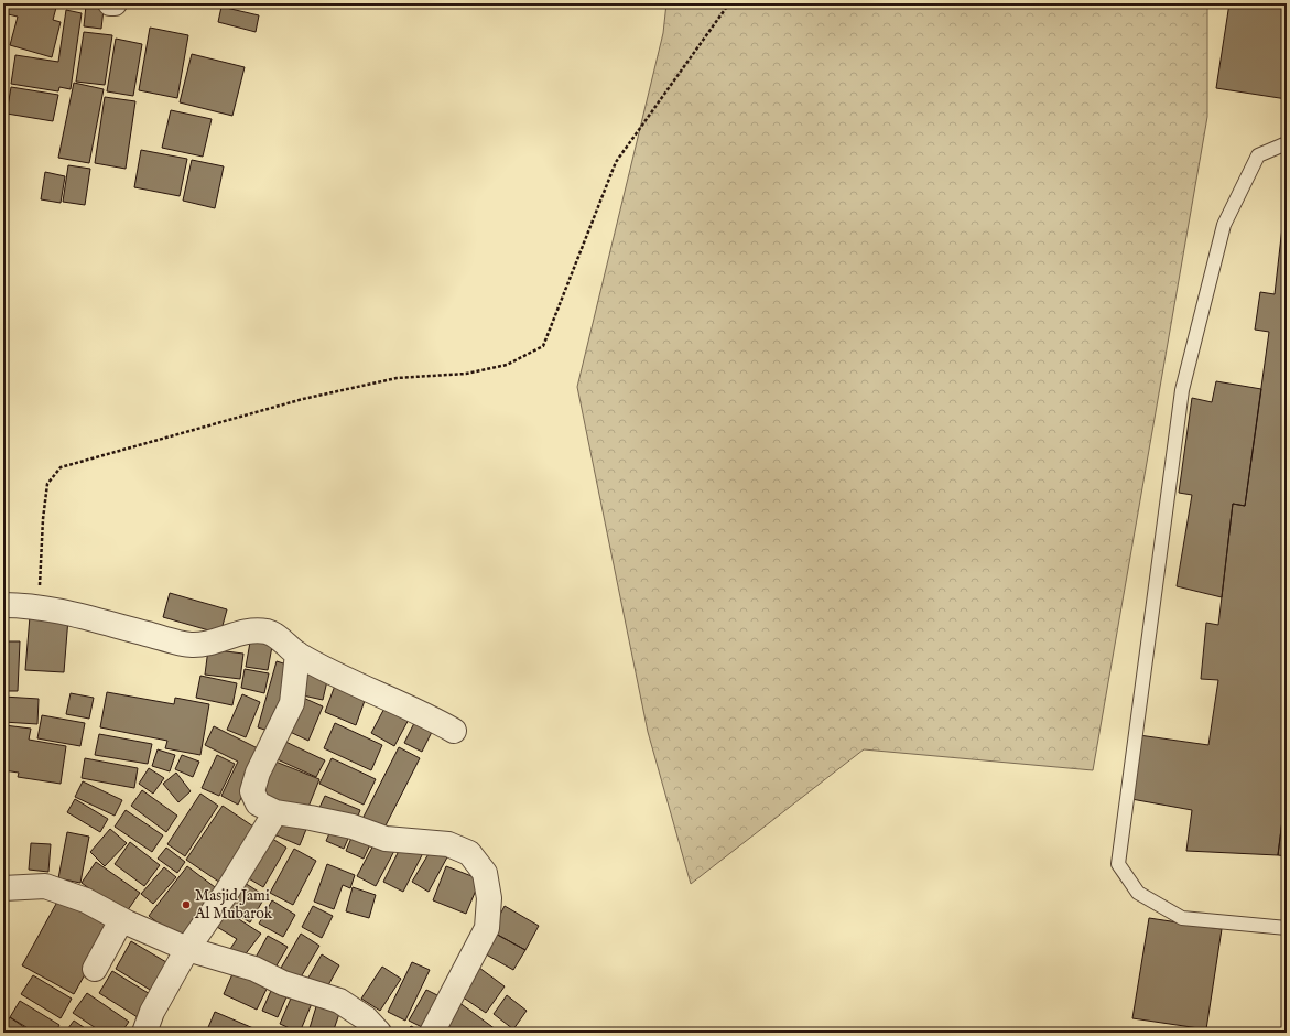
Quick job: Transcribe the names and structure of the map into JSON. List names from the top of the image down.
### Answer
{
  "places": ["Masjid Jami Al Mubarok"]
}
